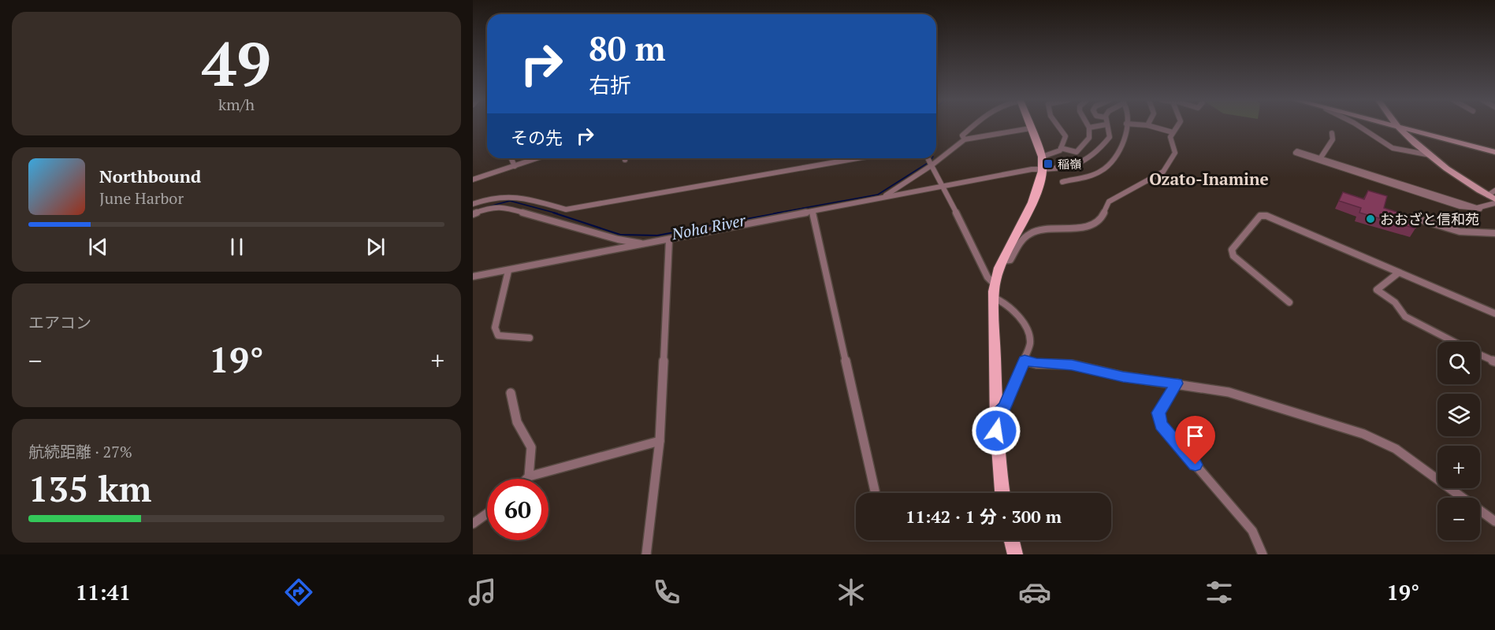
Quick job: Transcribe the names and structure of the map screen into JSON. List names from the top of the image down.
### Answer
{
  "districts": ["Ozato-Inamine"],
  "water": ["Noha River"],
  "places": {
    "transit": ["稲嶺"],
    "other": ["おおざと信和苑"]
  },
  "page": {
    "tile": [
      ["49", "km/h"],
      "エアコン",
      ["航続距離 · 27%", "135 km"]
    ],
    "turn": ["80 m", "右折"],
    "then": "その先",
    "song": ["Northbound", "June Harbor"],
    "heat": ["−", "19°", "+"],
    "map_buttons": ["+", "−"],
    "limit": "60",
    "trip": "11:42 · 1 分 · 300 m",
    "tabs": ["11:41", "19°"]
  }
}
